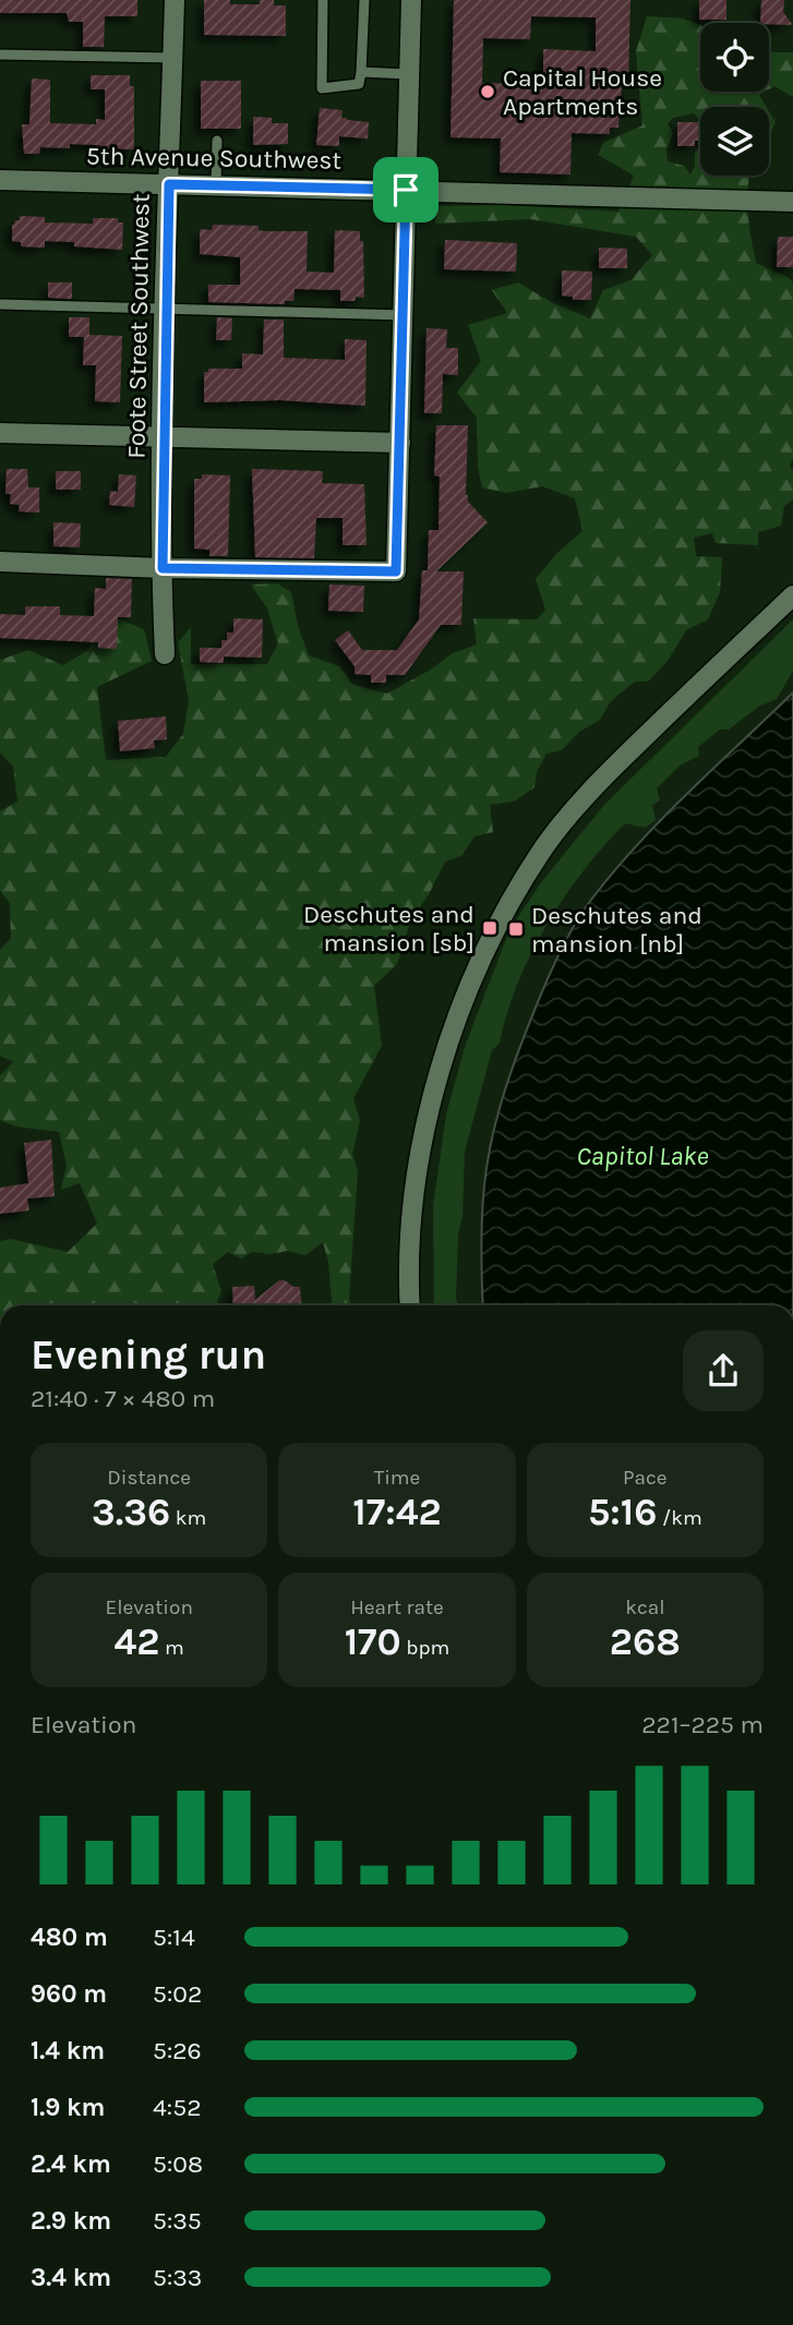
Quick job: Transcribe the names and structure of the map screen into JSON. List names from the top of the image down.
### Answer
{
  "streets": {
    "street": ["5th Avenue Southwest", "Foote Street Southwest"]
  },
  "crossings": [
    ["5th Avenue Southwest", "Foote Street Southwest"]
  ],
  "water": ["Capitol Lake"],
  "places": {
    "other": ["Capital House Apartments"],
    "transit": ["Deschutes and mansion [sb]", "Deschutes and mansion [nb]"]
  },
  "page": {
    "heading": ["Evening run", "21:40 · 7 × 480 m"],
    "stats": [
      ["Distance", "3.36 km"],
      ["Time", "17:42"],
      ["Pace", "5:16 /km"],
      ["Elevation", "42 m"],
      ["Heart rate", "170 bpm"],
      ["kcal", "268"]
    ],
    "chart": ["Elevation", "221–225 m"],
    "list": [
      {
        "name": "480 m",
        "note": "5:14"
      },
      {
        "name": "960 m",
        "note": "5:02"
      },
      {
        "name": "1.4 km",
        "note": "5:26"
      },
      {
        "name": "1.9 km",
        "note": "4:52"
      },
      {
        "name": "2.4 km",
        "note": "5:08"
      },
      {
        "name": "2.9 km",
        "note": "5:35"
      },
      {
        "name": "3.4 km",
        "note": "5:33"
      }
    ]
  }
}
